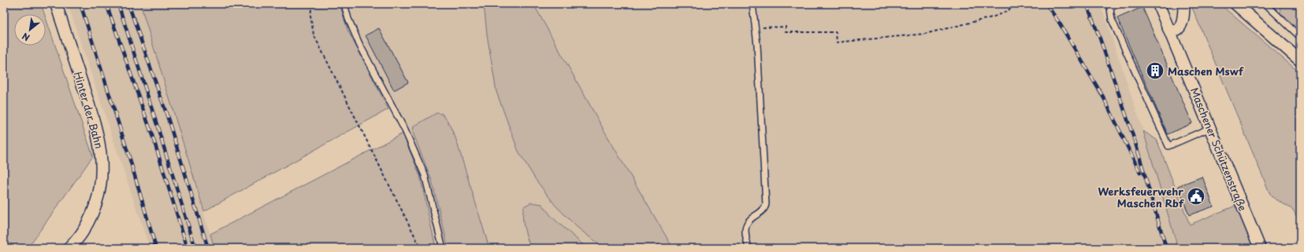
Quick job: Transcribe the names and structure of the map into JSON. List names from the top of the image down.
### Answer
{
  "streets": {
    "street": ["Hinter der Bahn", "Maschener Schützenstraße"]
  },
  "places": {
    "building": ["Maschen Mswf"],
    "public building": ["Werksfeuerwehr Maschen Rbf"]
  },
  "north": "bottom left"
}
